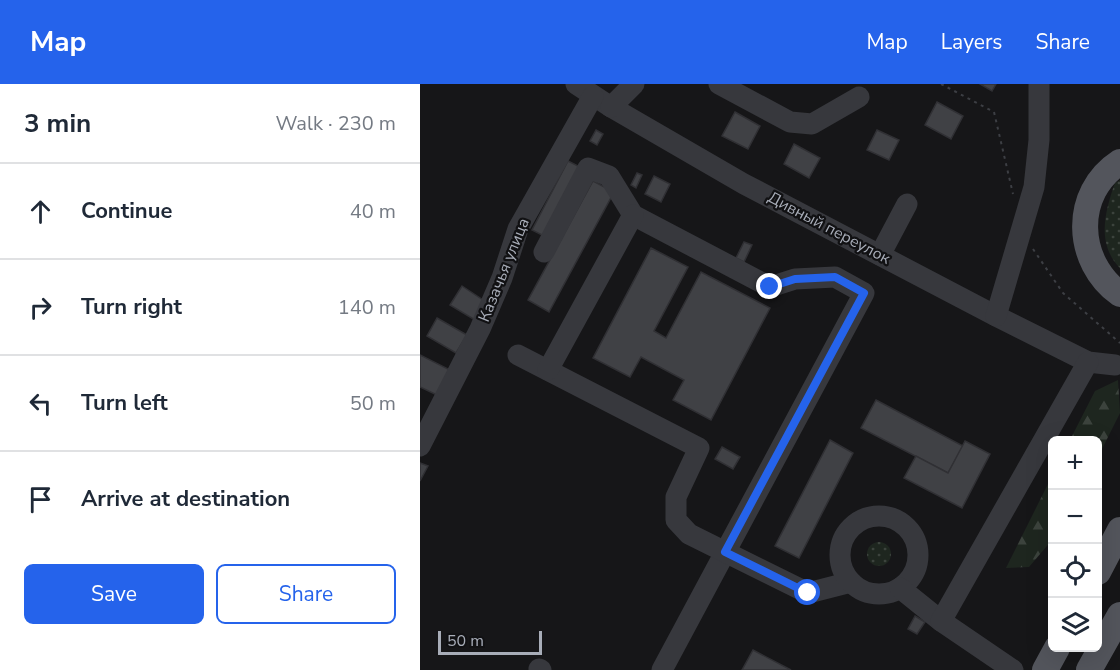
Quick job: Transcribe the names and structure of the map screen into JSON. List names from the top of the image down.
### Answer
{
  "streets": {
    "street": ["Дивный переулок", "Казачья улица"]
  },
  "crossings": [
    ["Дивный переулок", "Казачья улица"]
  ],
  "scale_bar": "50 m",
  "page": {
    "header": "Map",
    "nav": ["Map", "Layers", "Share"],
    "heading": ["3 min", "Walk · 230 m"],
    "list": [
      ["Continue", "40 m"],
      ["Turn right", "140 m"],
      ["Turn left", "50 m"],
      "Arrive at destination"
    ],
    "map_buttons": ["+", "−"],
    "buttons": ["Save", "Share"],
    "scale": "50 m"
  }
}
